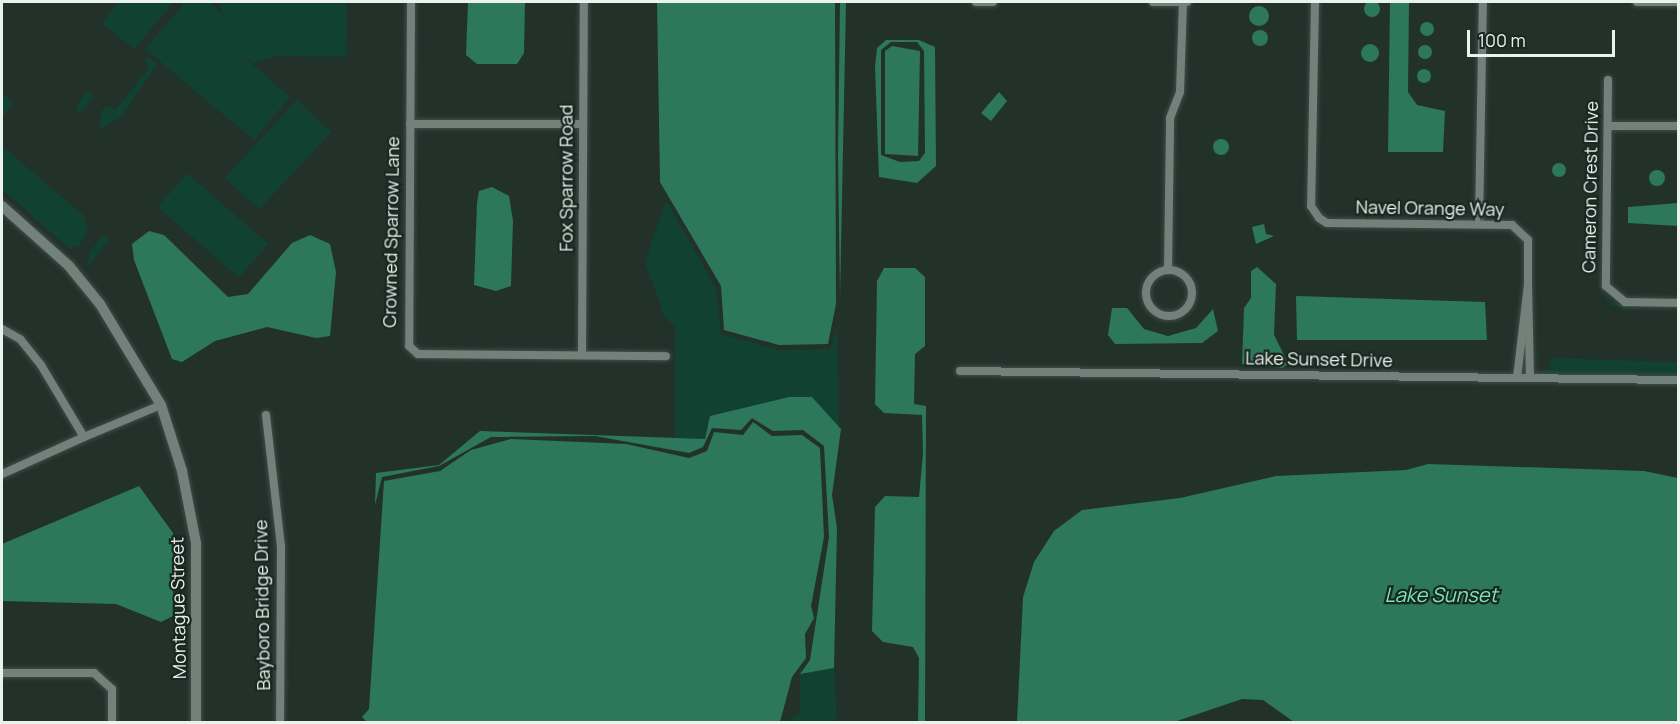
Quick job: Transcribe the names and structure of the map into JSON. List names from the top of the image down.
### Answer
{
  "streets": {
    "street": [
      "Fox Sparrow Road",
      "Cameron Crest Drive",
      "Navel Orange Way",
      "Crowned Sparrow Lane",
      "Lake Sunset Drive",
      "Bayboro Bridge Drive",
      "Montague Street"
    ]
  },
  "crossings": [
    ["Fox Sparrow Road", "Crowned Sparrow Lane"]
  ],
  "water": ["Lake Sunset"],
  "scale_bar": "100 m"
}
